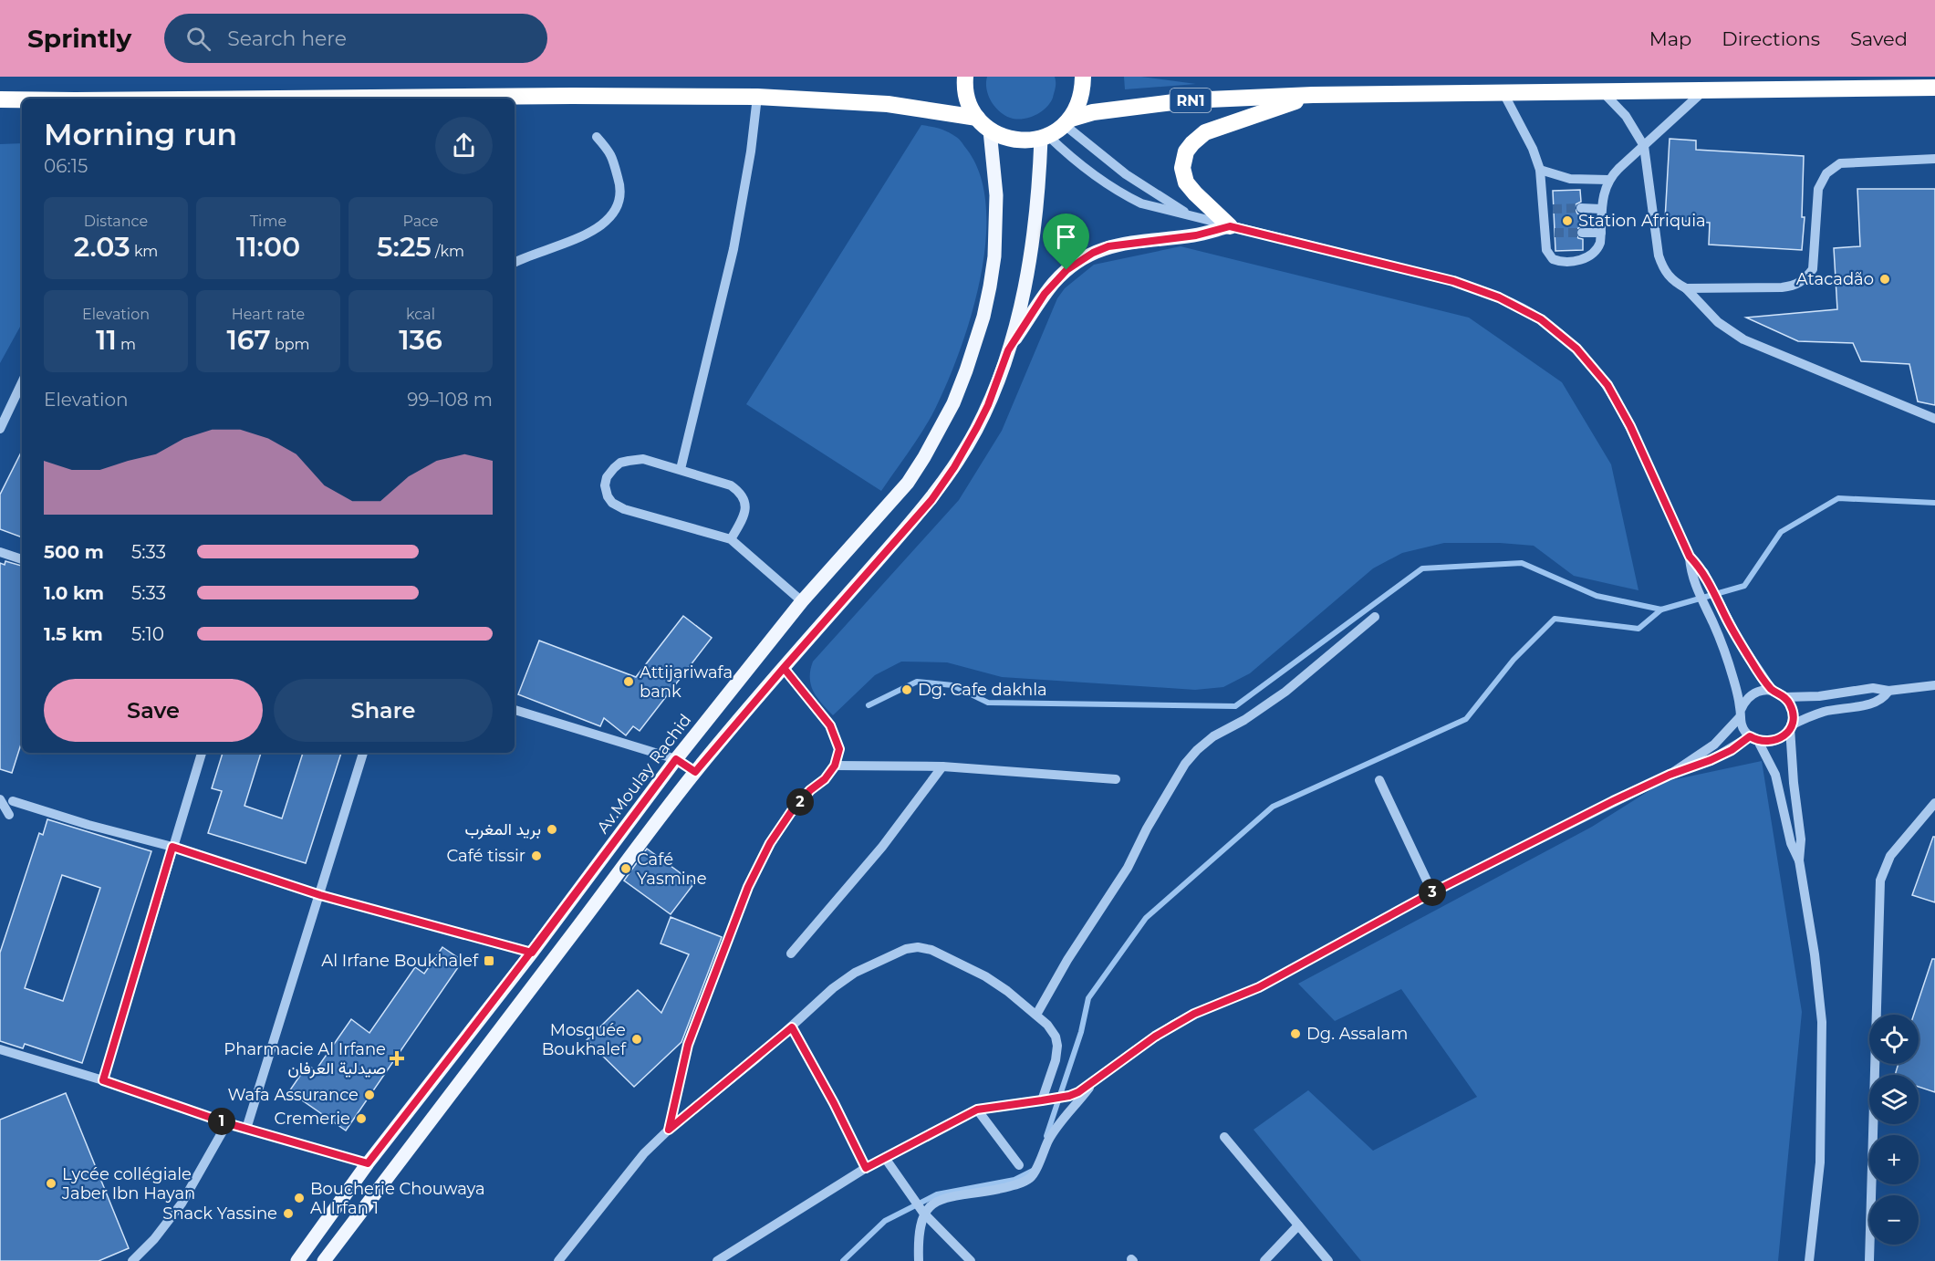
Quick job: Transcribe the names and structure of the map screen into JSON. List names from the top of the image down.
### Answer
{
  "streets": {
    "highway": ["RN1"],
    "main road": ["Av.Moulay Rachid"]
  },
  "places": {
    "other": [
      "Station Afriquia",
      "Atacadão",
      "Attijariwafa bank",
      "Dg. Cafe dakhla",
      "بريد المغرب",
      "Café tissir",
      "Café Yasmine",
      "Dg. Assalam",
      "Mosquée Boukhalef",
      "Wafa Assurance",
      "Cremerie",
      "Lycée collégiale Jaber Ibn Hayan",
      "Boucherie Chouwaya Al Irfan 1",
      "Snack Yassine"
    ],
    "transit": ["Al Irfane Boukhalef"],
    "health": ["Pharmacie Al Irfane صيدلية العرفان"]
  },
  "page": {
    "header": "Sprintly",
    "search": "Search here",
    "nav": ["Map", "Directions", "Saved"],
    "heading": ["Morning run", "06:15"],
    "stats": [
      ["Distance", "2.03 km"],
      ["Time", "11:00"],
      ["Pace", "5:25 /km"],
      ["Elevation", "11 m"],
      ["Heart rate", "167 bpm"],
      ["kcal", "136"]
    ],
    "chart": ["Elevation", "99–108 m"],
    "list": [
      {
        "name": "500 m",
        "note": "5:33"
      },
      {
        "name": "1.0 km",
        "note": "5:33"
      },
      {
        "name": "1.5 km",
        "note": "5:10"
      }
    ],
    "buttons": ["Save", "Share"],
    "pins": ["2", "3", "1"],
    "map_buttons": ["+", "−"]
  }
}
